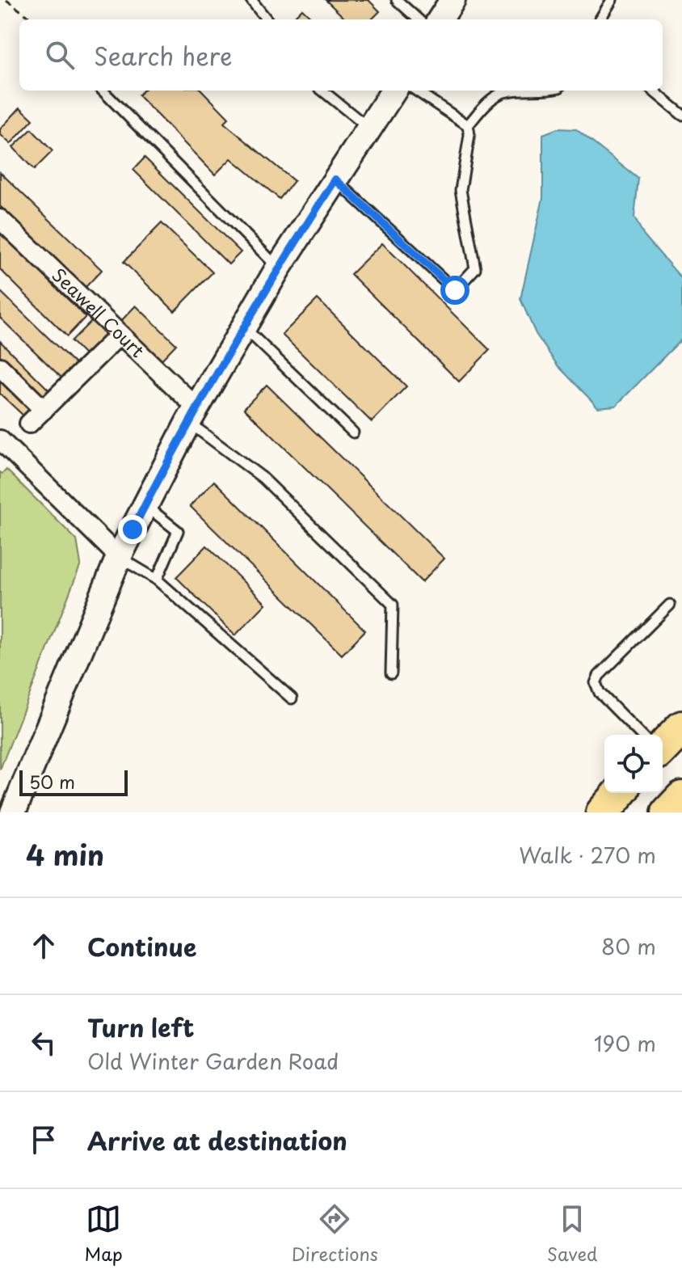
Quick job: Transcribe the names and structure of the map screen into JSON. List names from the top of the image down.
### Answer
{
  "streets": {
    "street": ["Seawell Court"]
  },
  "scale_bar": "50 m",
  "page": {
    "search": "Search here",
    "scale": "50 m",
    "heading": ["4 min", "Walk · 270 m"],
    "list": [
      ["Continue", "80 m"],
      ["Turn left", "Old Winter Garden Road", "190 m"],
      "Arrive at destination"
    ],
    "nav": ["Map", "Directions", "Saved"]
  }
}
